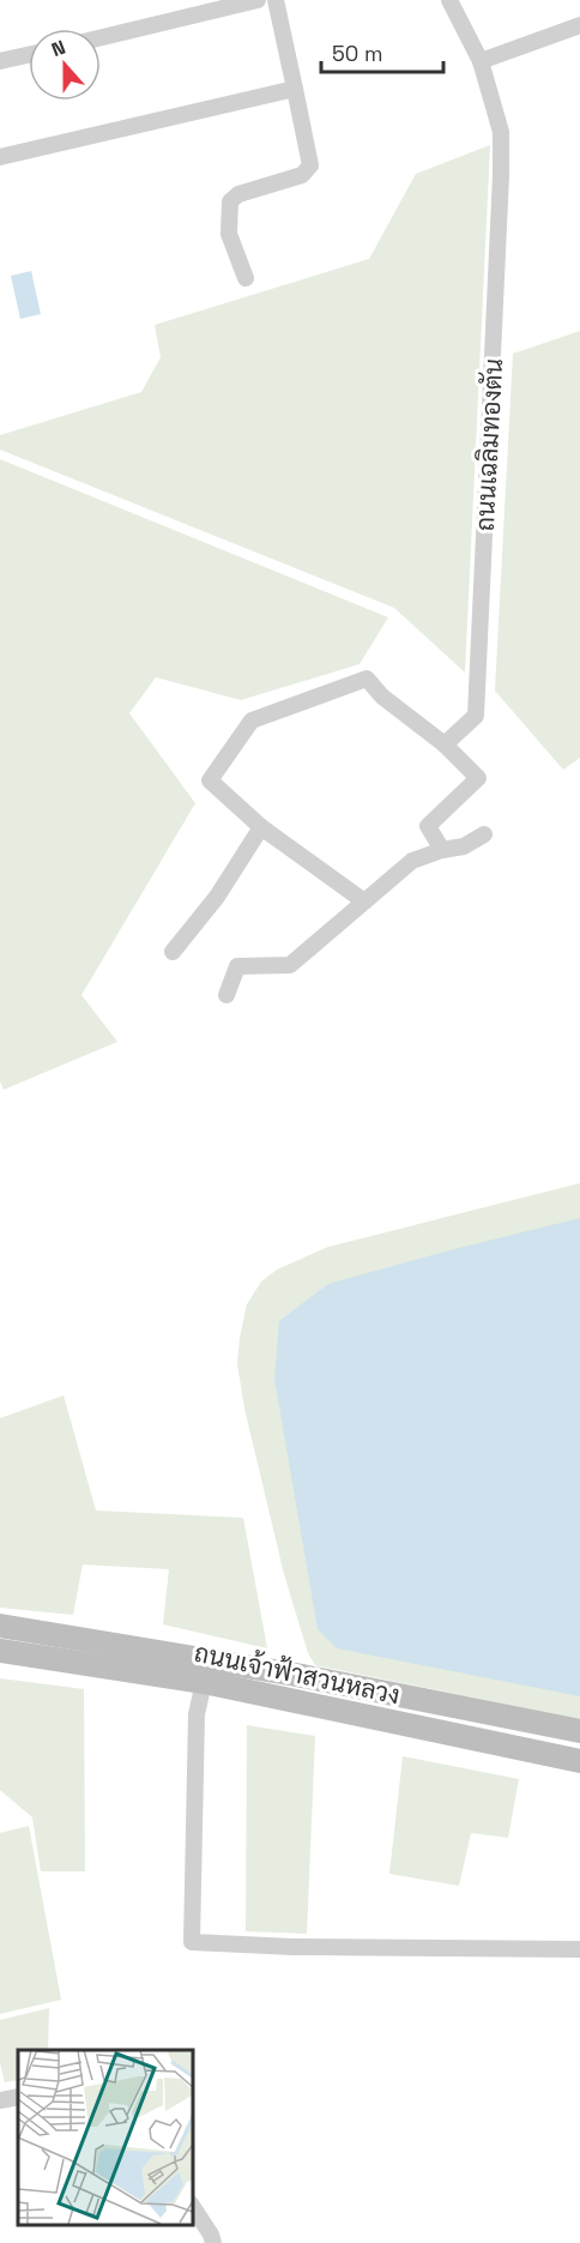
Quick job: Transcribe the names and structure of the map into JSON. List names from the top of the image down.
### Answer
{
  "streets": {
    "main road": ["ถนนเจ้าฟ้าสวนหลวง"],
    "street": ["ถนนเฉลิมทองตัน"]
  },
  "scale_bar": "50 m",
  "north": "top"
}
